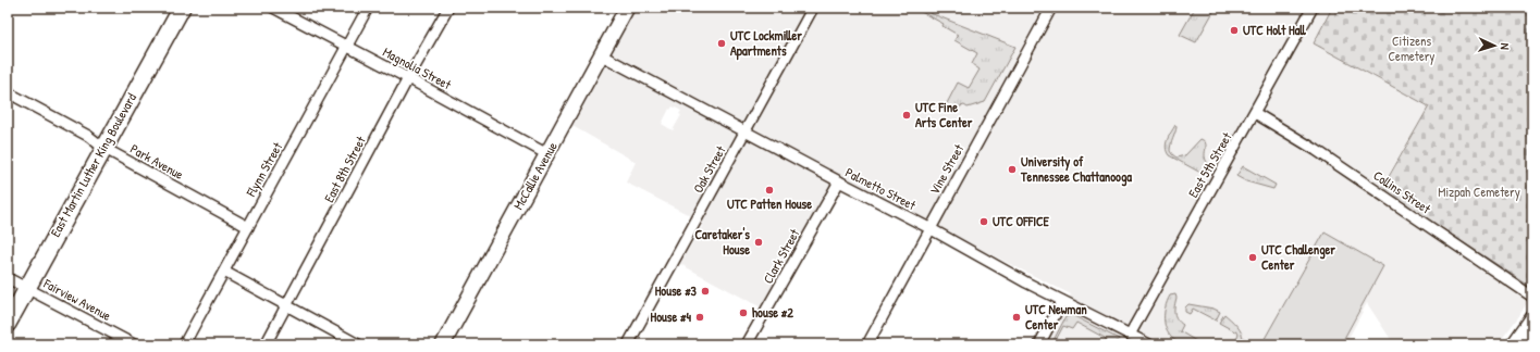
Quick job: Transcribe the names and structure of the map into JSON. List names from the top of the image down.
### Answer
{
  "streets": {
    "main road": ["East Martin Luther King Boulevard", "McCallie Avenue"],
    "street": [
      "Magnolia Street",
      "Park Avenue",
      "East 5th Street",
      "Flynn Street",
      "East 8th Street",
      "Oak Street",
      "Vine Street",
      "Palmetto Street",
      "Collins Street",
      "Clark Street",
      "Fairview Avenue"
    ]
  },
  "crossings": [
    ["Magnolia Street", "Flynn Street"],
    ["Magnolia Street", "East 8th Street"],
    ["Magnolia Street", "McCallie Avenue"],
    ["Park Avenue", "East Martin Luther King Boulevard"],
    ["Park Avenue", "Flynn Street"],
    ["East Martin Luther King Boulevard", "Fairview Avenue"],
    ["East 5th Street", "Palmetto Street"],
    ["East 5th Street", "Collins Street"],
    ["Oak Street", "Palmetto Street"],
    ["Vine Street", "Palmetto Street"],
    ["McCallie Avenue", "Palmetto Street"],
    ["Palmetto Street", "Clark Street"]
  ],
  "parks": ["Citizens Cemetery", "Mizpah Cemetery"],
  "places": [
    "UTC Holt Hall",
    "UTC Lockmiller Apartments",
    "UTC Fine Arts Center",
    "University of Tennessee Chattanooga",
    "UTC Patten House",
    "UTC OFFICE",
    "Caretaker's House",
    "UTC Challenger Center",
    "House #3",
    "house #2",
    "House #4",
    "UTC Newman Center"
  ],
  "north": "right"
}
